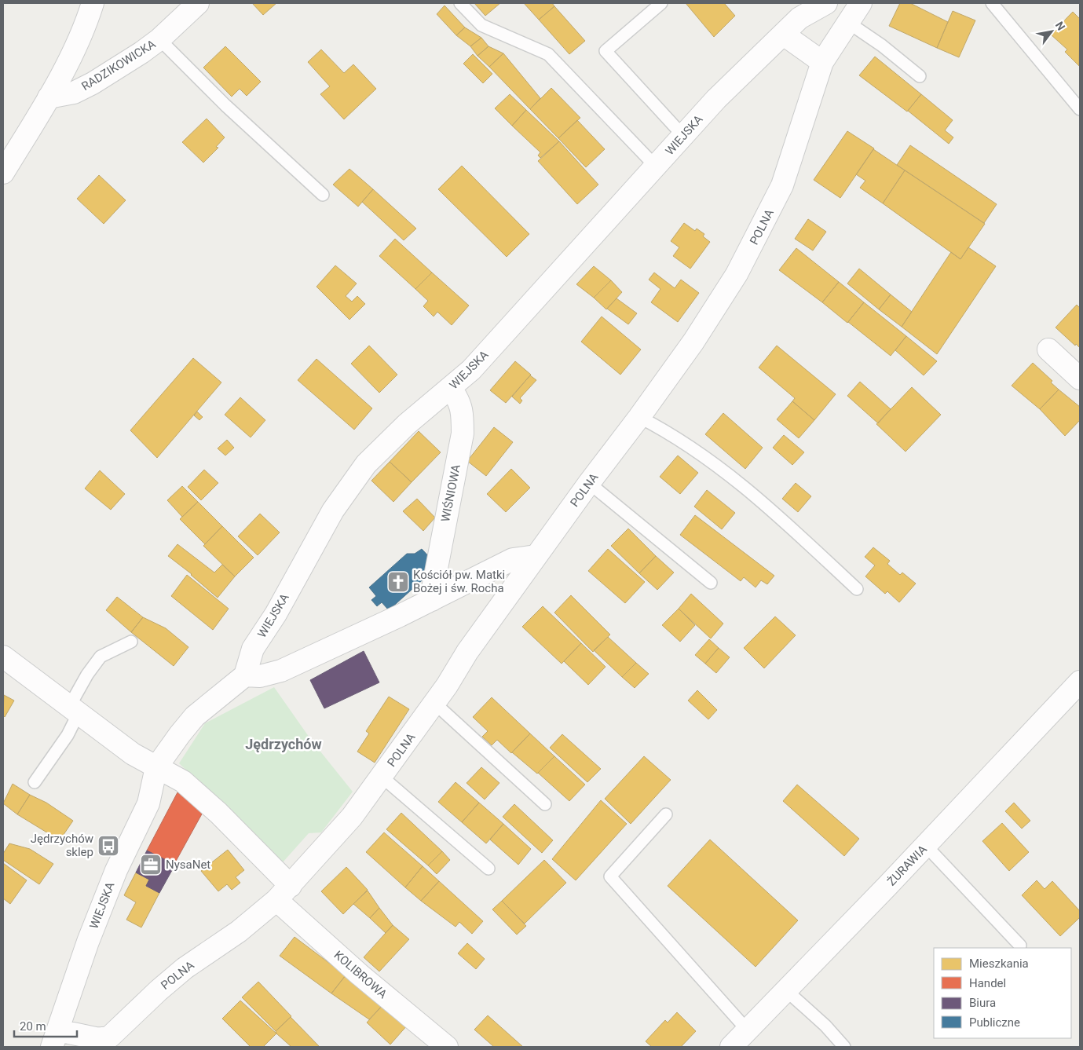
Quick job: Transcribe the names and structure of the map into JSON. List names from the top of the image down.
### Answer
{
  "streets": {
    "street": [
      "RADZIKOWICKA",
      "WIEJSKA",
      "POLNA",
      "WIŚNIOWA",
      "ŻURAWIA",
      "KOLIBROWA"
    ]
  },
  "crossings": [
    ["WIEJSKA", "POLNA"],
    ["WIEJSKA", "WIŚNIOWA"],
    ["POLNA", "KOLIBROWA"]
  ],
  "districts": ["Jędrzychów"],
  "places": {
    "church": ["Kościół pw. Matki Bożej i św. Rocha"],
    "bus stop": ["Jędrzychów sklep"],
    "office": ["NysaNet"]
  },
  "legend": [
    "Mieszkania",
    "Handel",
    "Biura",
    "Publiczne"
  ],
  "scale_bar": "20 m",
  "north": "top right"
}
